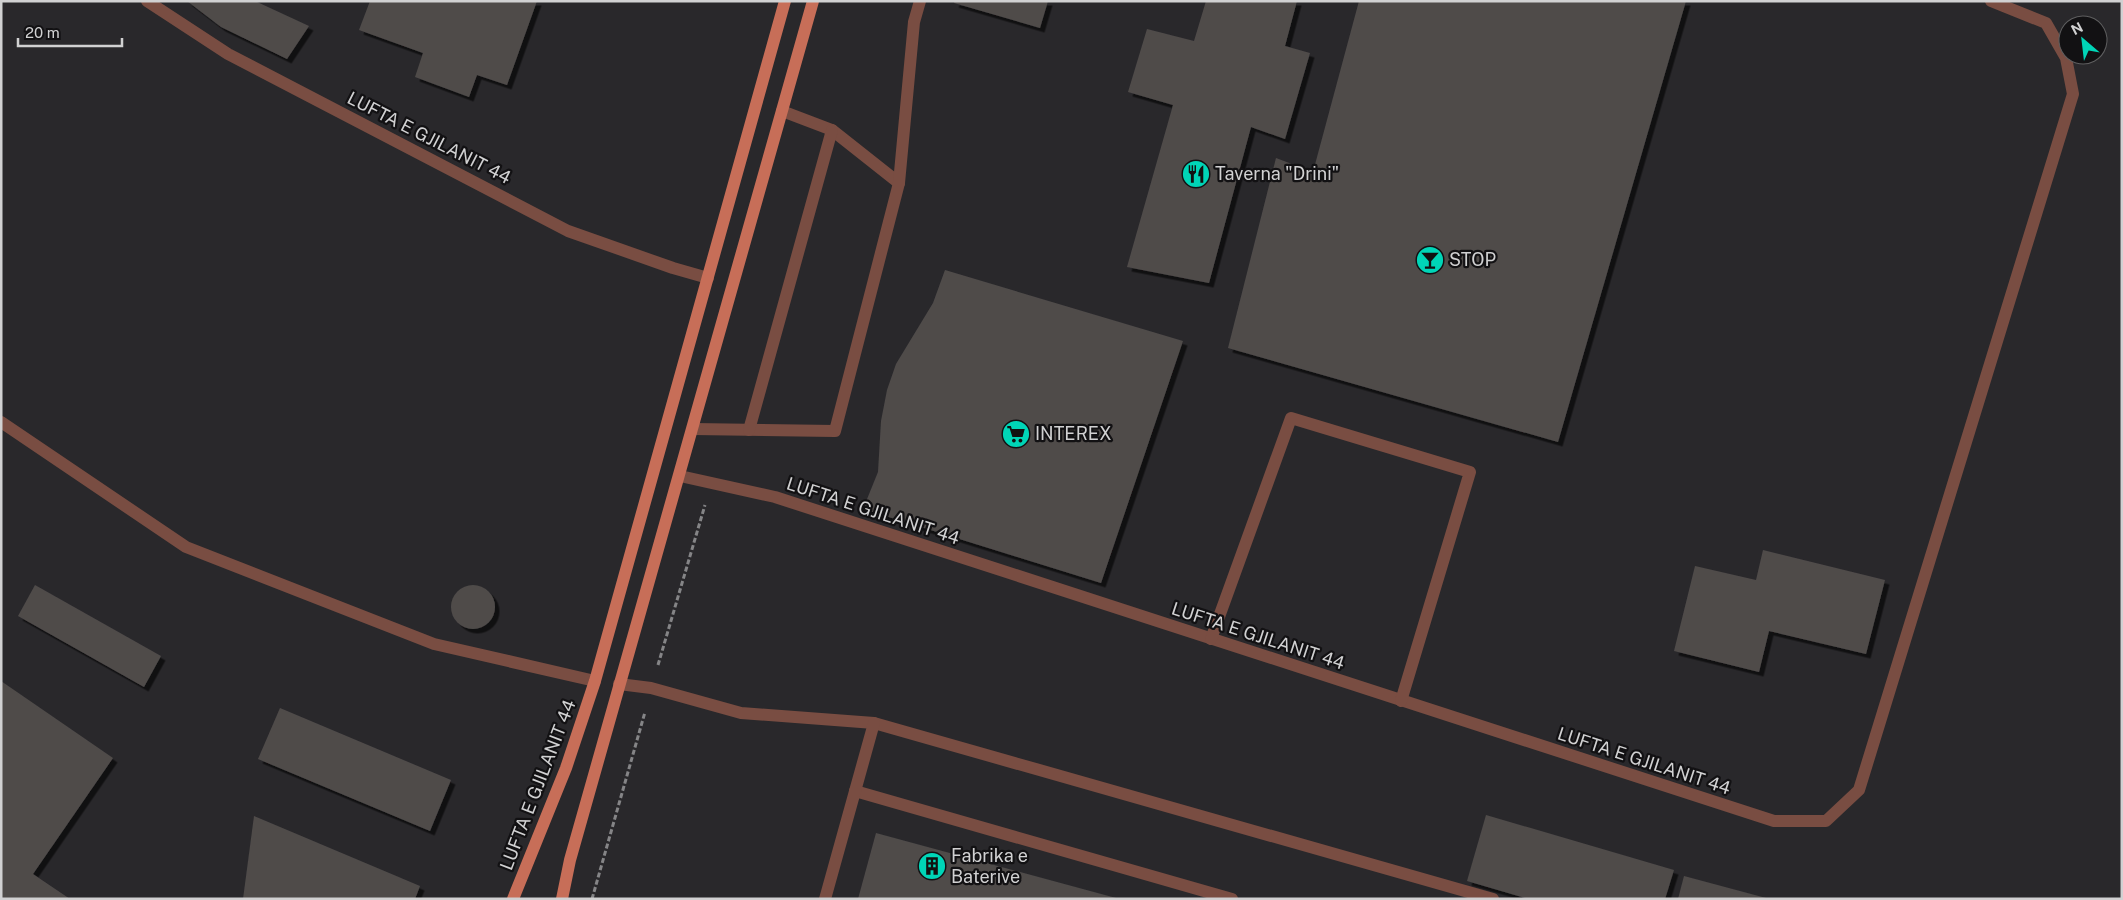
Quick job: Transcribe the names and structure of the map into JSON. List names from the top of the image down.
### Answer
{
  "streets": {
    "main road": ["LUFTA E GJILANIT 44"]
  },
  "places": {
    "restaurant": ["Taverna \"Drini\""],
    "bar": ["STOP"],
    "supermarket": ["INTEREX"],
    "building": ["Fabrika e Baterive"]
  },
  "scale_bar": "20 m",
  "north": "top left"
}
